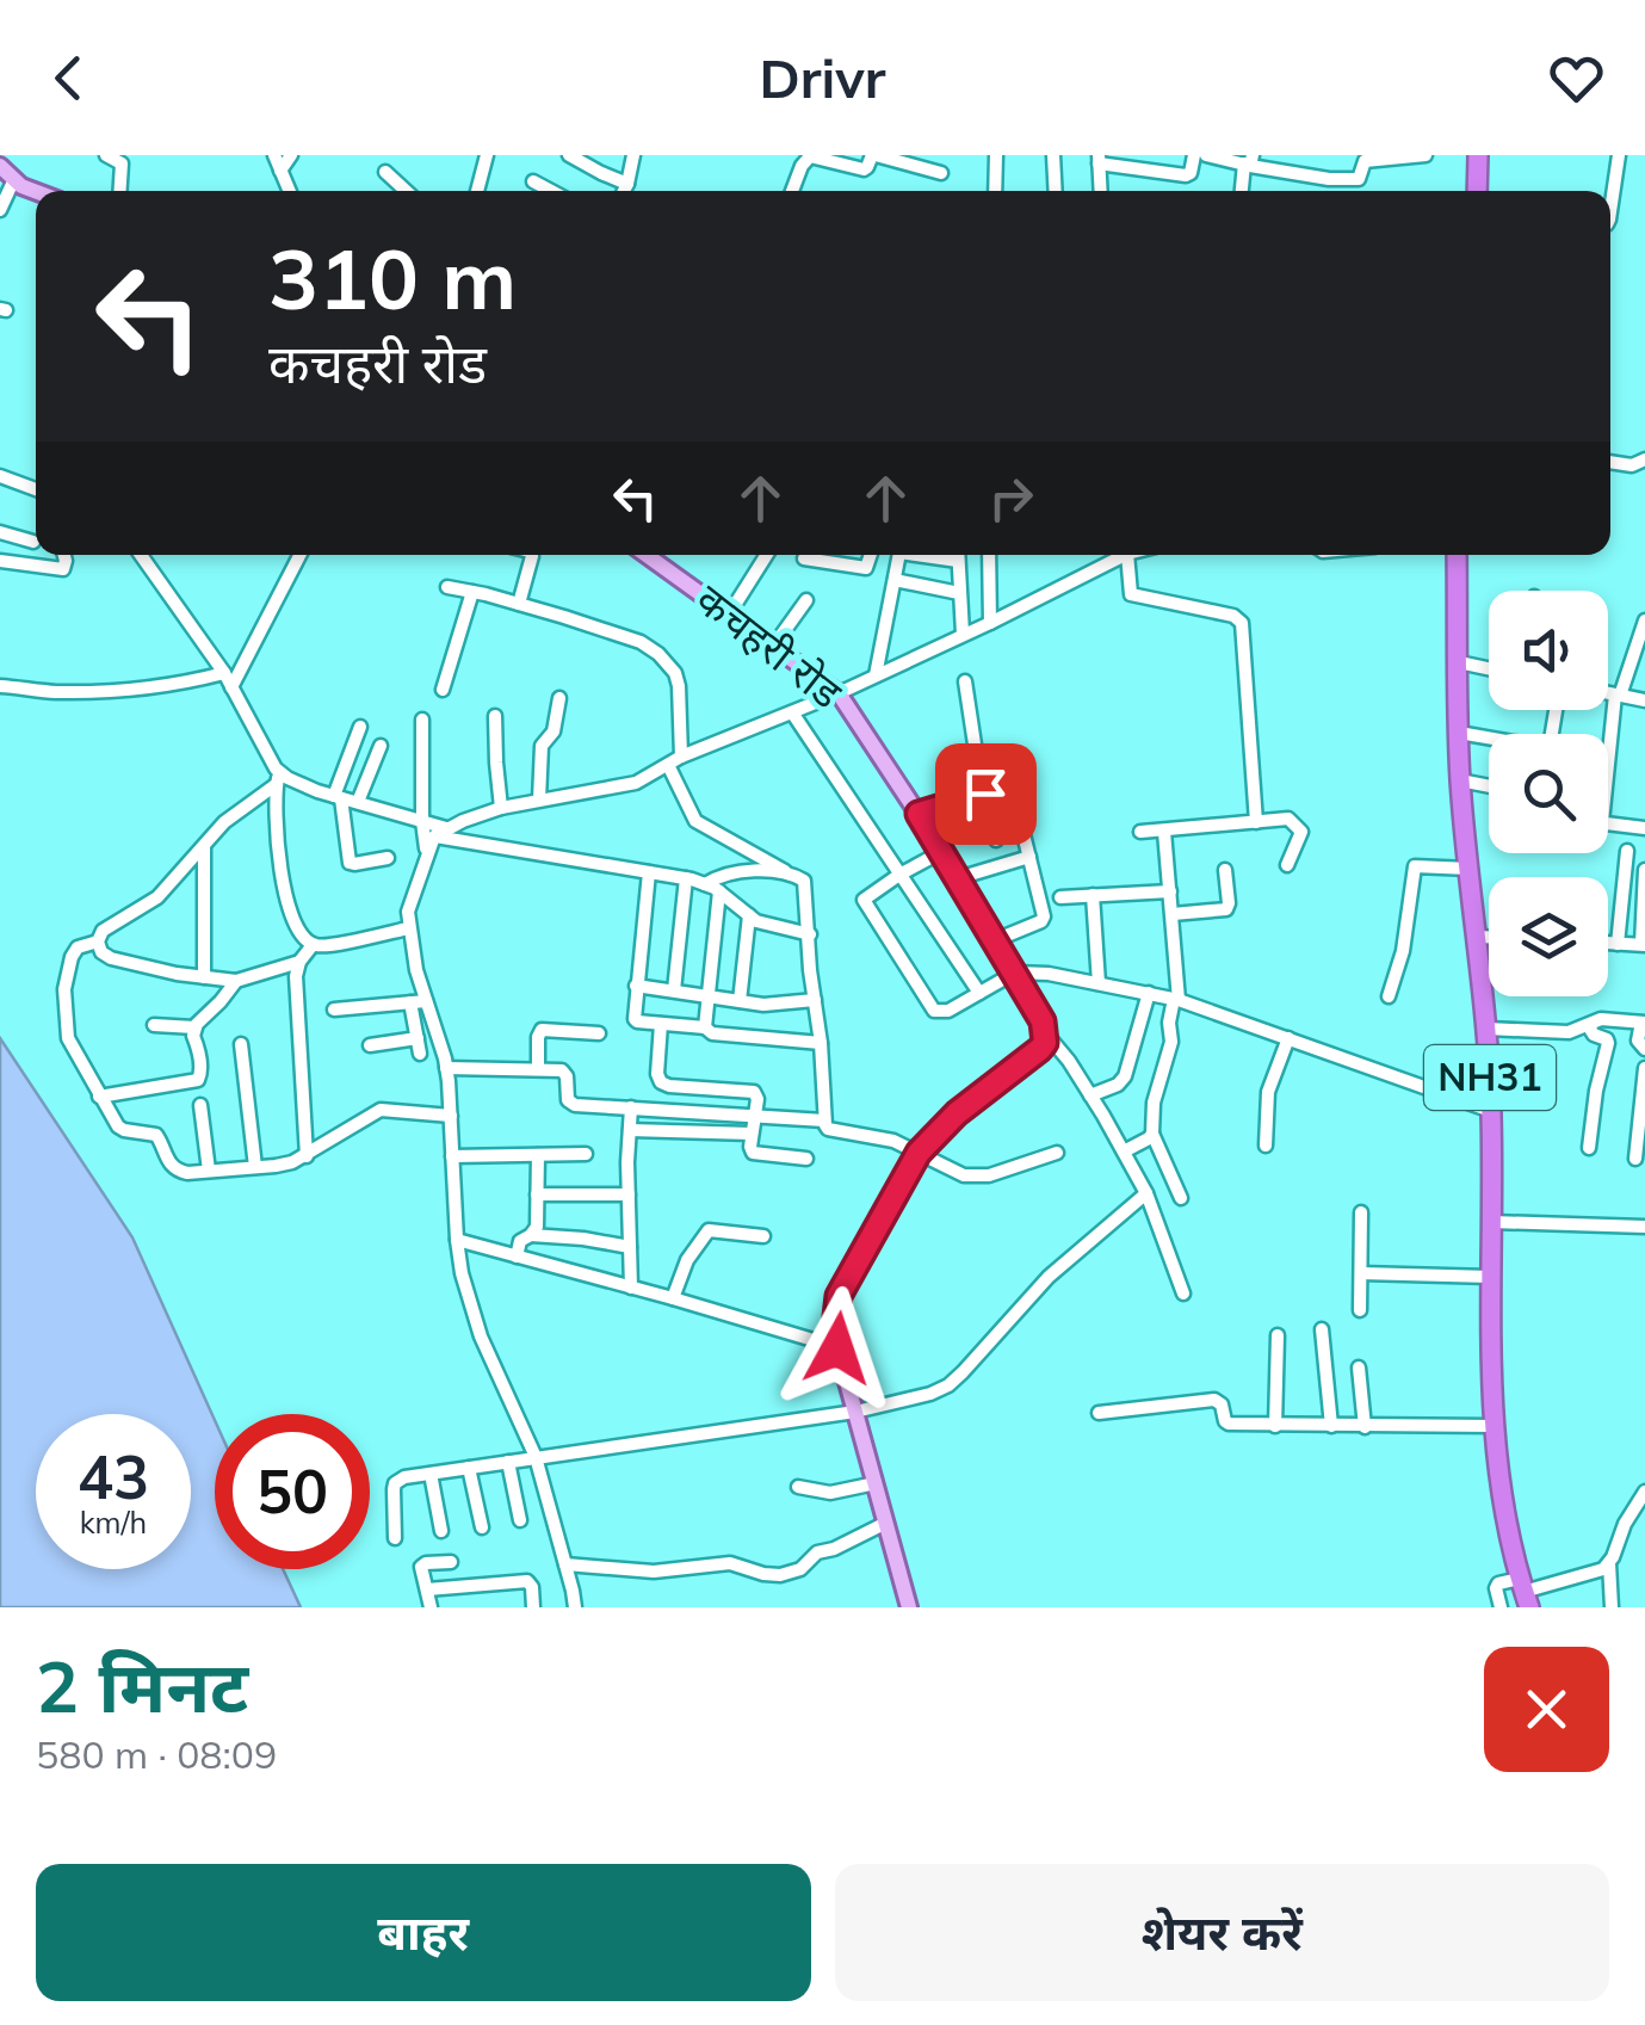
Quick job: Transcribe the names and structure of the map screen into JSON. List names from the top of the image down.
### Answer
{
  "streets": {
    "highway": ["NH31"],
    "main road": ["कचहरी रोड"]
  },
  "page": {
    "header": "Drivr",
    "turn": ["310 m", "कचहरी रोड"],
    "speed": "43 km/h",
    "limit": "50",
    "heading": ["2 मिनट", "580 m · 08:09"],
    "buttons": ["बाहर", "शेयर करें"]
  }
}
